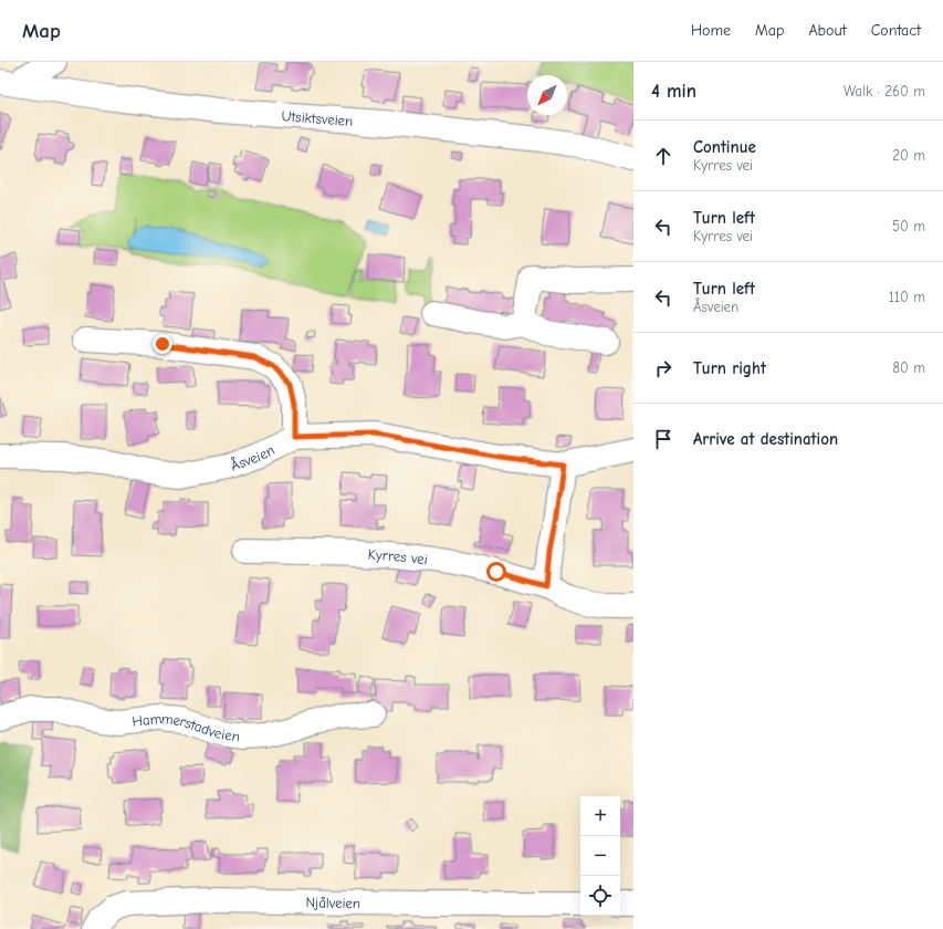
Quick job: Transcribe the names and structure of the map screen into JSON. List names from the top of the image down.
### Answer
{
  "streets": {
    "street": [
      "Utsiktsveien",
      "Åsveien",
      "Kyrres vei",
      "Hammerstadveien",
      "Njålveien"
    ]
  },
  "north": "bottom left",
  "page": {
    "header": "Map",
    "nav": [
      "Home",
      "Map",
      "About",
      "Contact"
    ],
    "heading": ["4 min", "Walk · 260 m"],
    "list": [
      ["Continue", "Kyrres vei", "20 m"],
      ["Turn left", "Kyrres vei", "50 m"],
      ["Turn left", "Åsveien", "110 m"],
      ["Turn right", "80 m"],
      "Arrive at destination"
    ],
    "map_buttons": ["+", "−"]
  }
}
